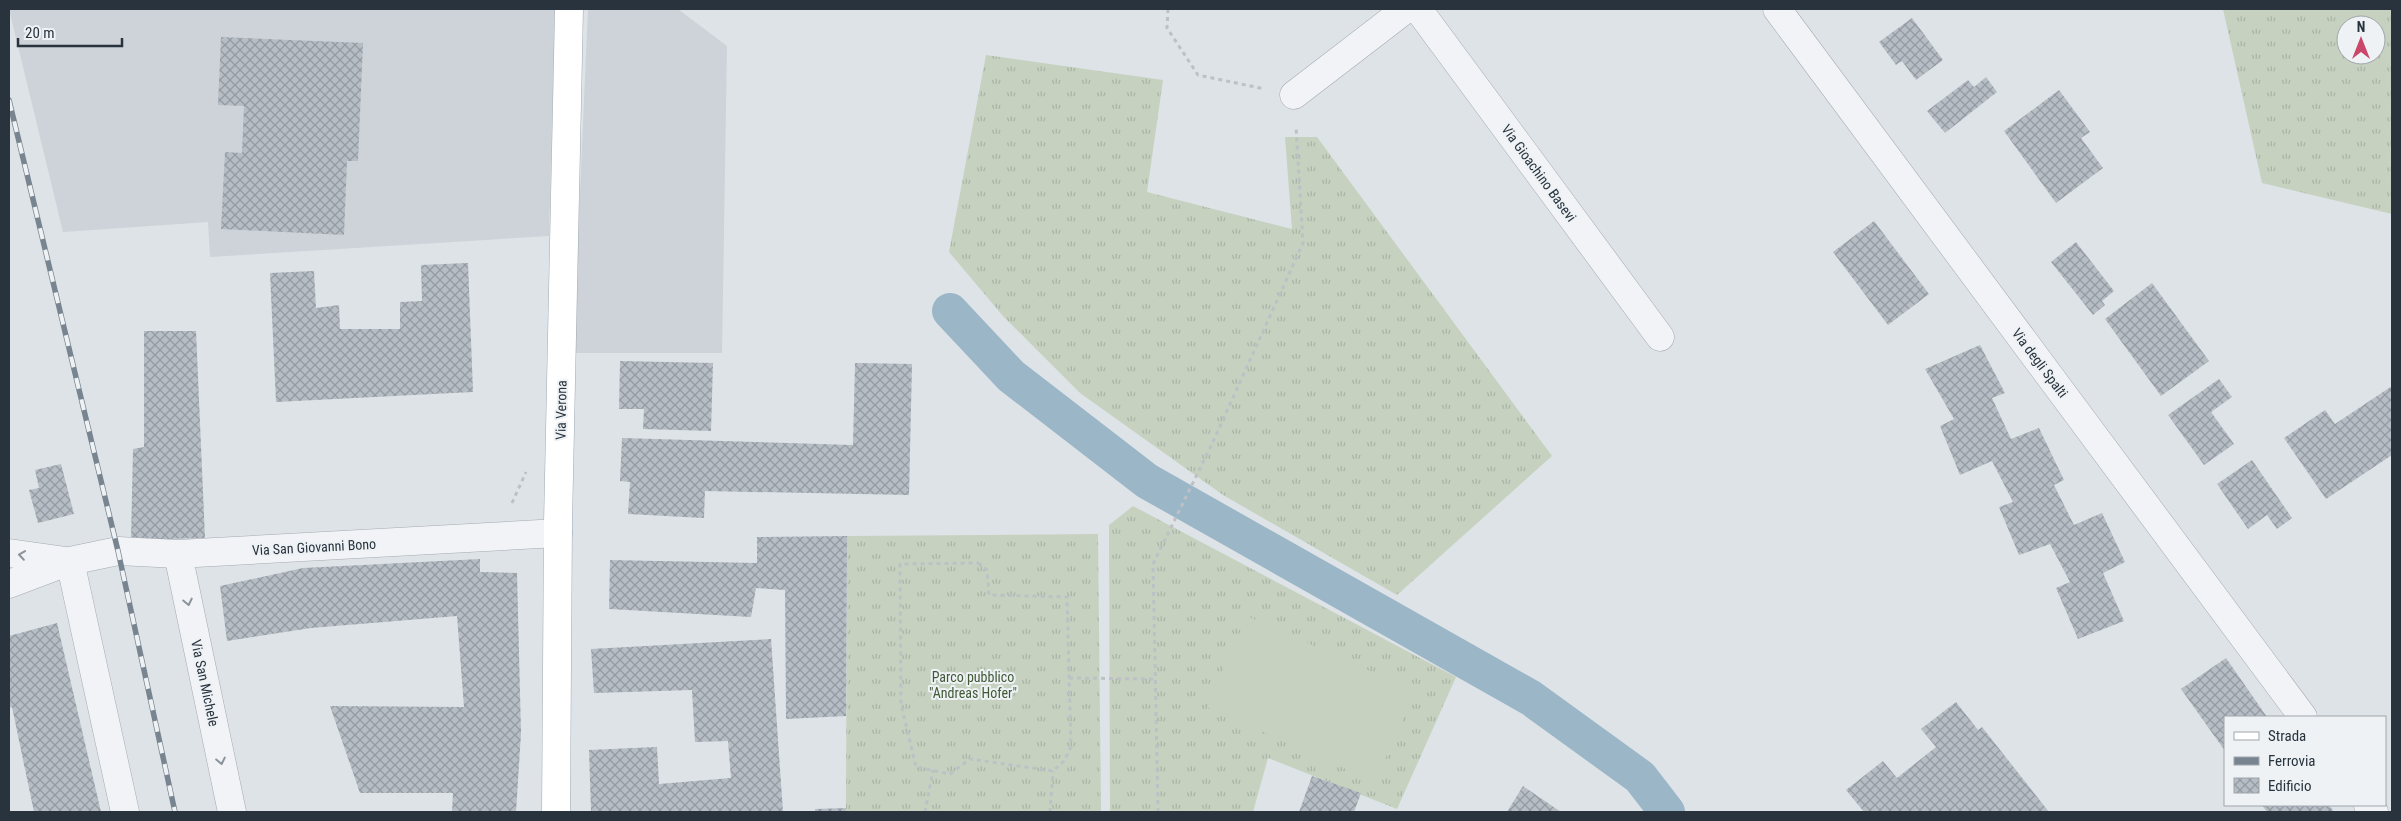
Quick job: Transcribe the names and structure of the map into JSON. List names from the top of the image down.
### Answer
{
  "streets": {
    "main road": ["Via Verona"],
    "street": [
      "Via Gioachino Basevi",
      "Via degli Spalti",
      "Via San Giovanni Bono",
      "Via San Michele"
    ]
  },
  "crossings": [
    ["Via Verona", "Via San Giovanni Bono"],
    ["Via San Giovanni Bono", "Via San Michele"]
  ],
  "parks": ["Parco pubblico \"Andreas Hofer\""],
  "legend": ["Strada", "Ferrovia", "Edificio"],
  "scale_bar": "20 m",
  "north": "top"
}
